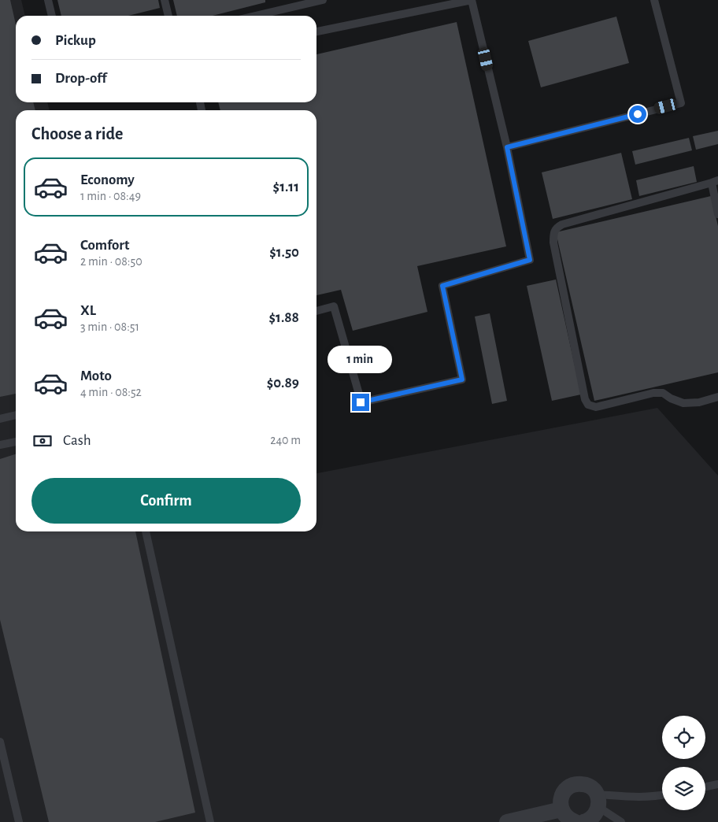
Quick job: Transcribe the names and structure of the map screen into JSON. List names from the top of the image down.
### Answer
{
  "page": {
    "banner": ["Pickup", "Drop-off"],
    "heading": "Choose a ride",
    "list": [
      {
        "name": "Economy",
        "note": "1 min · 08:49",
        "value": "$1.11"
      },
      {
        "name": "Comfort",
        "note": "2 min · 08:50",
        "value": "$1.50"
      },
      {
        "name": "XL",
        "note": "3 min · 08:51",
        "value": "$1.88"
      },
      {
        "name": "Moto",
        "note": "4 min · 08:52",
        "value": "$0.89"
      }
    ],
    "bubble": "1 min",
    "pay": ["Cash", "240 m"],
    "buttons": "Confirm"
  }
}
